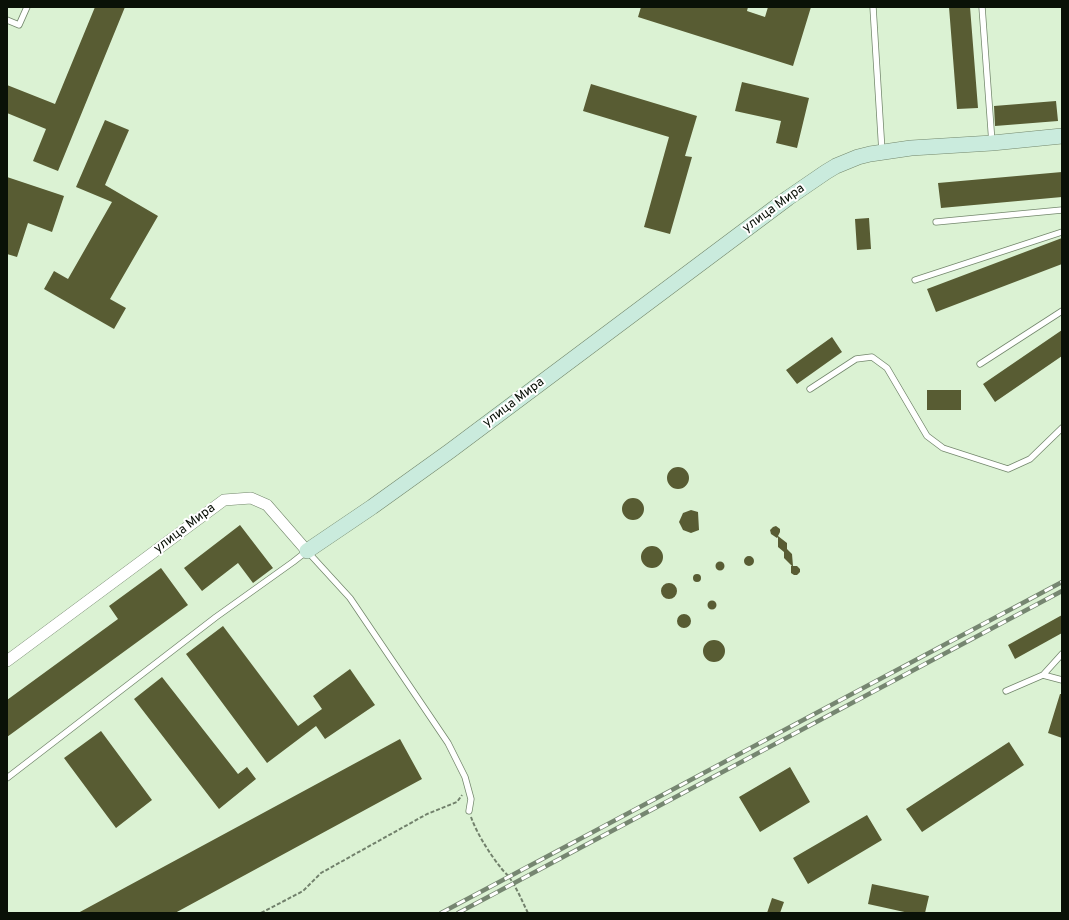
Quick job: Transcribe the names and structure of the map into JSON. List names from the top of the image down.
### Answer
{
  "streets": {
    "street": ["улица Мира"]
  }
}
